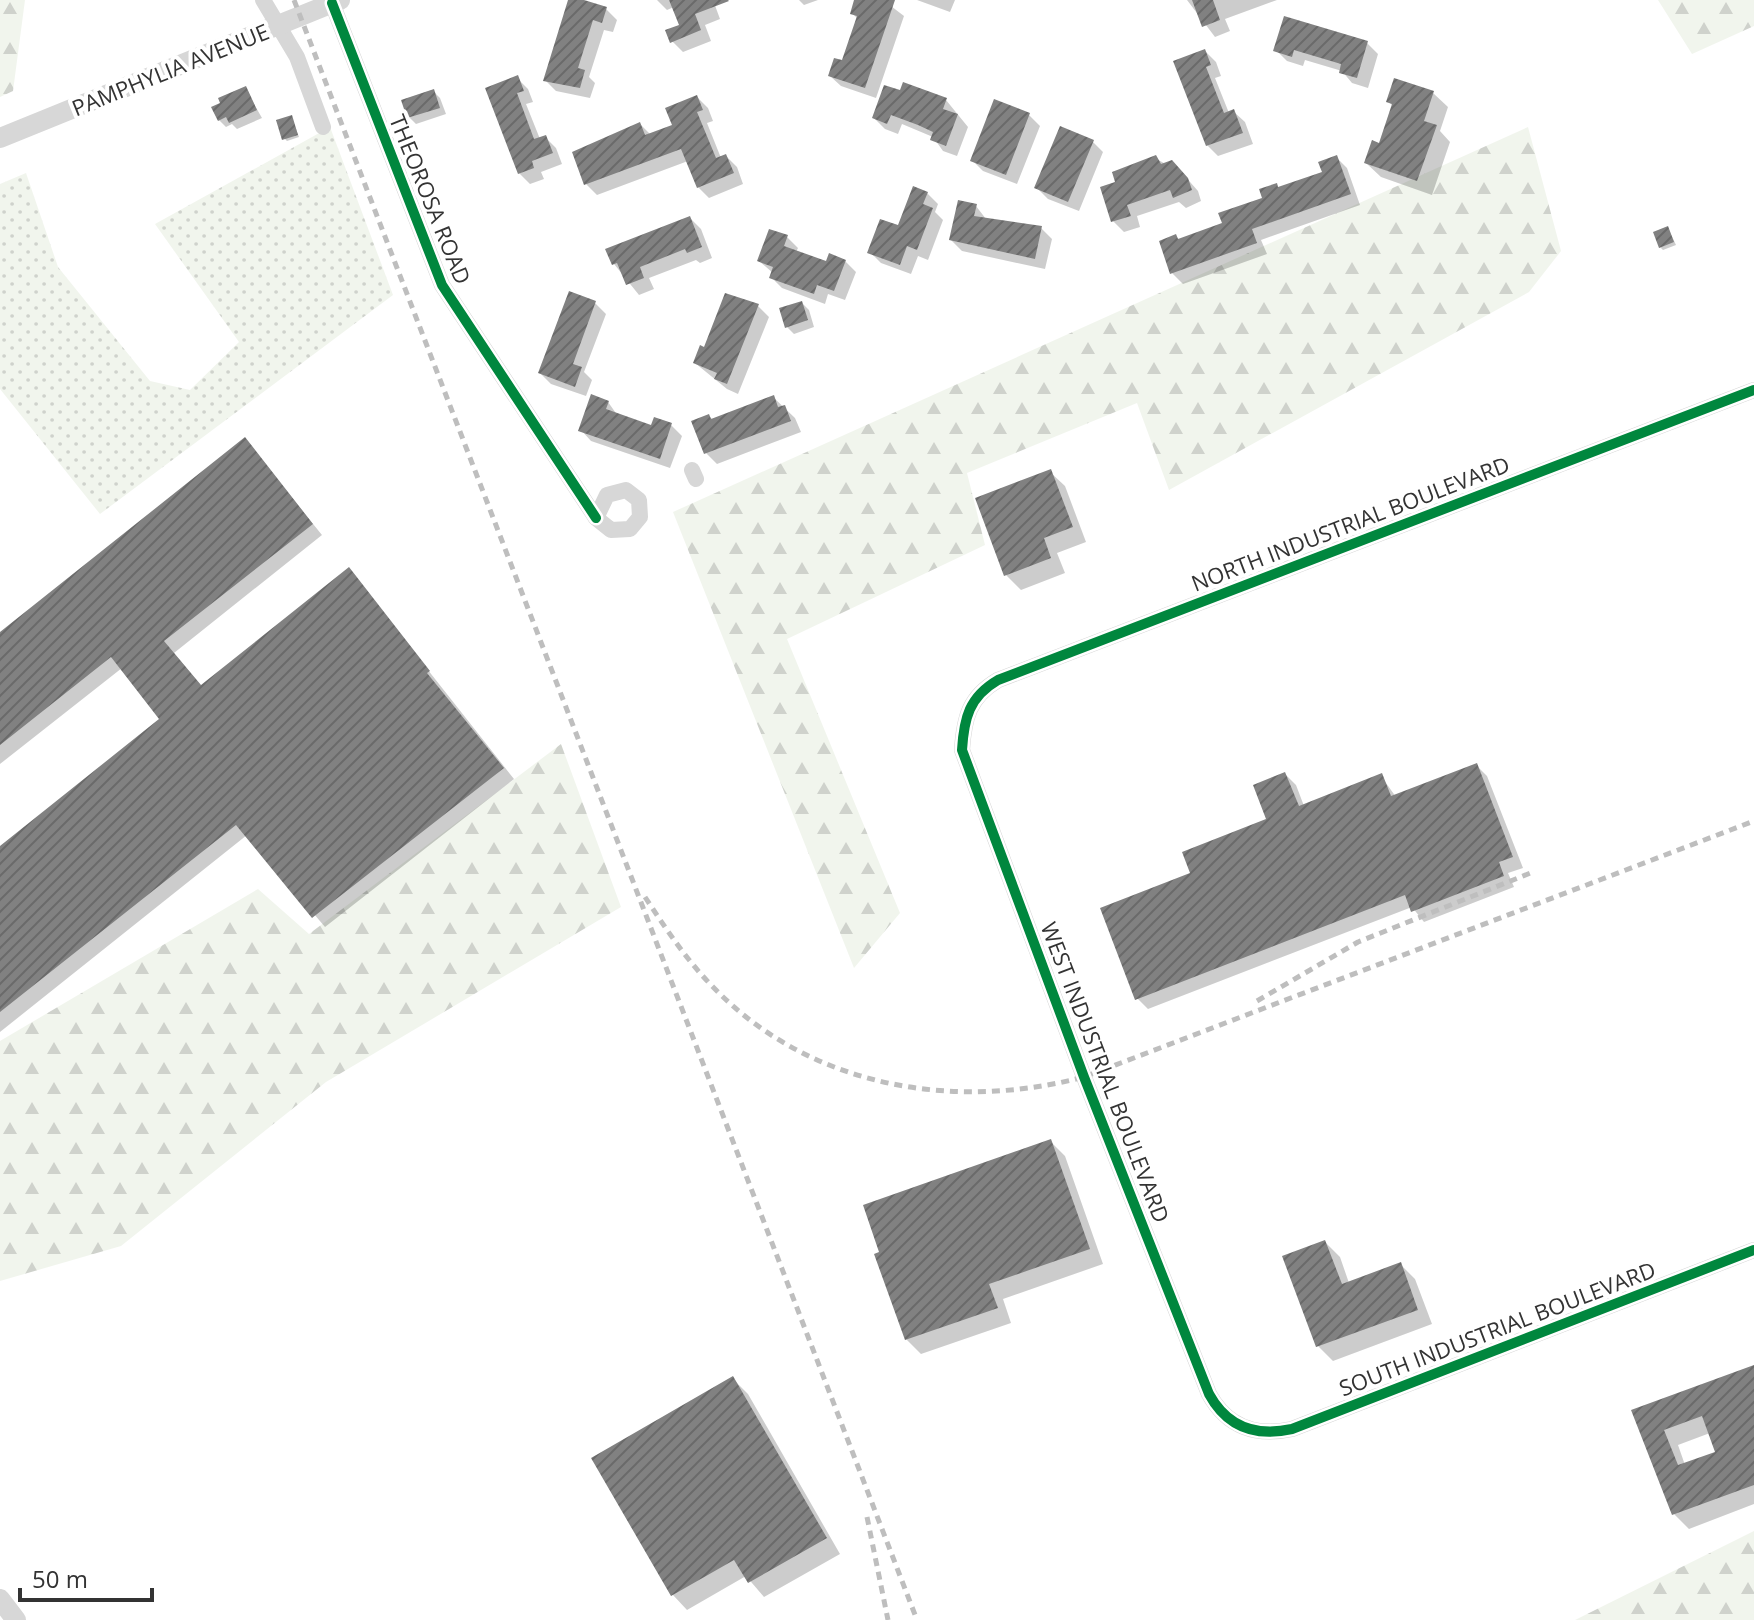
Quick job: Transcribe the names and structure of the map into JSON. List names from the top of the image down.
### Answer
{
  "streets": {
    "street": [
      "PAMPHYLIA AVENUE",
      "THEOROSA ROAD",
      "NORTH INDUSTRIAL BOULEVARD",
      "WEST INDUSTRIAL BOULEVARD",
      "SOUTH INDUSTRIAL BOULEVARD"
    ]
  },
  "crossings": [
    ["PAMPHYLIA AVENUE", "THEOROSA ROAD"],
    ["NORTH INDUSTRIAL BOULEVARD", "WEST INDUSTRIAL BOULEVARD"],
    ["WEST INDUSTRIAL BOULEVARD", "SOUTH INDUSTRIAL BOULEVARD"]
  ],
  "scale_bar": "50 m"
}
